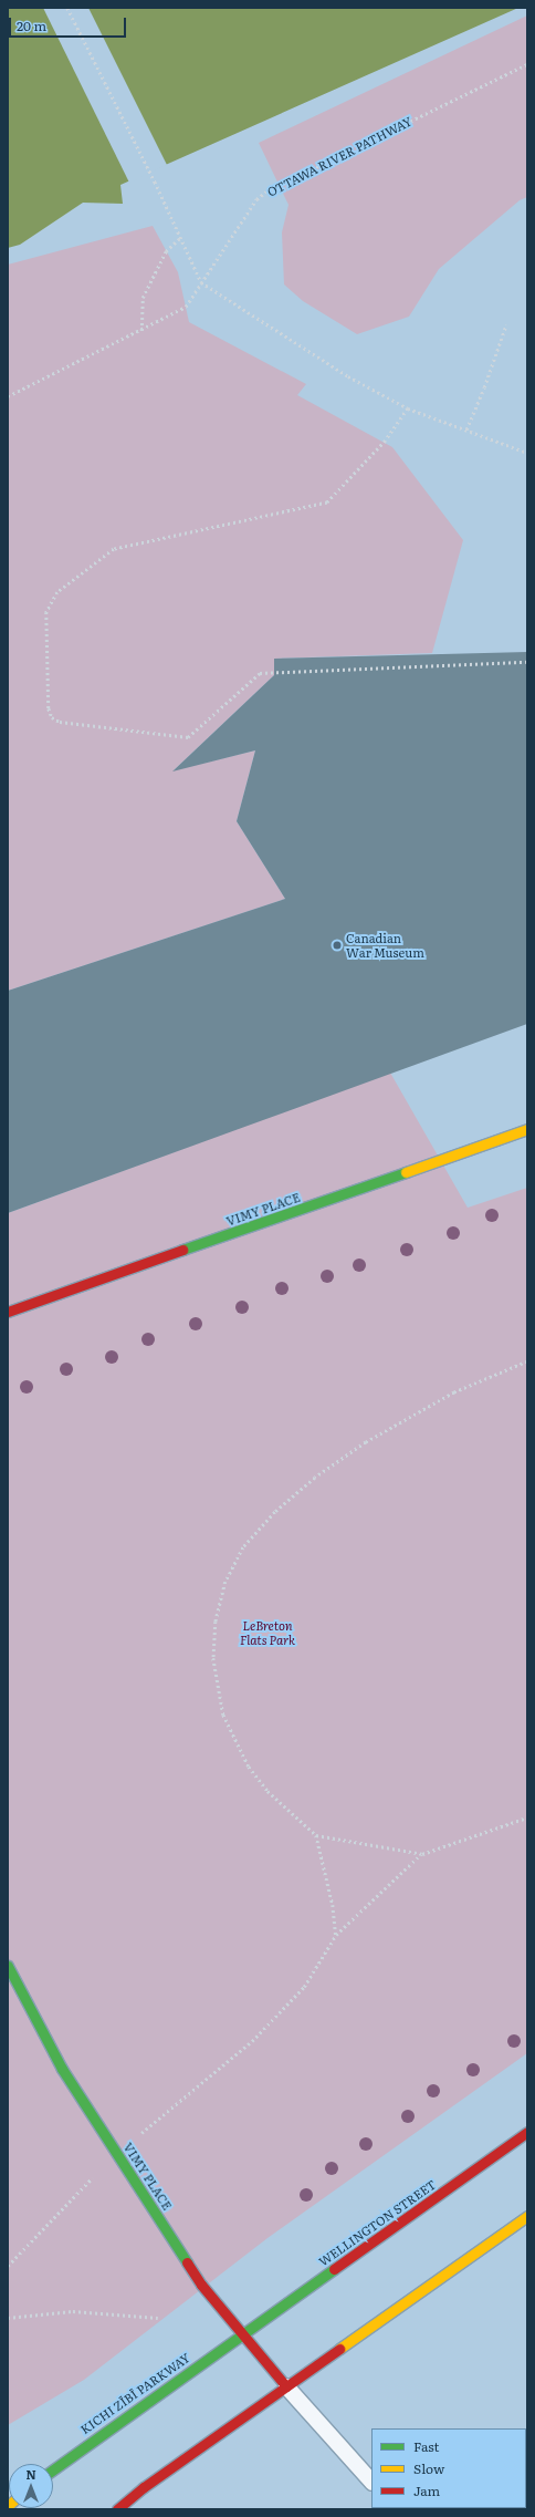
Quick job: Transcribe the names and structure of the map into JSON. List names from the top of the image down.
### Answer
{
  "streets": {
    "main road": ["VIMY PLACE", "WELLINGTON STREET", "KICHI ZĪBĪ PARKWAY"],
    "path": ["OTTAWA RIVER PATHWAY"]
  },
  "crossings": [
    ["VIMY PLACE", "WELLINGTON STREET"],
    ["VIMY PLACE", "KICHI ZĪBĪ PARKWAY"],
    ["WELLINGTON STREET", "KICHI ZĪBĪ PARKWAY"]
  ],
  "parks": ["LeBreton Flats Park"],
  "places": ["Canadian War Museum"],
  "legend": ["Fast", "Slow", "Jam"],
  "scale_bar": "20 m",
  "north": "top"
}
